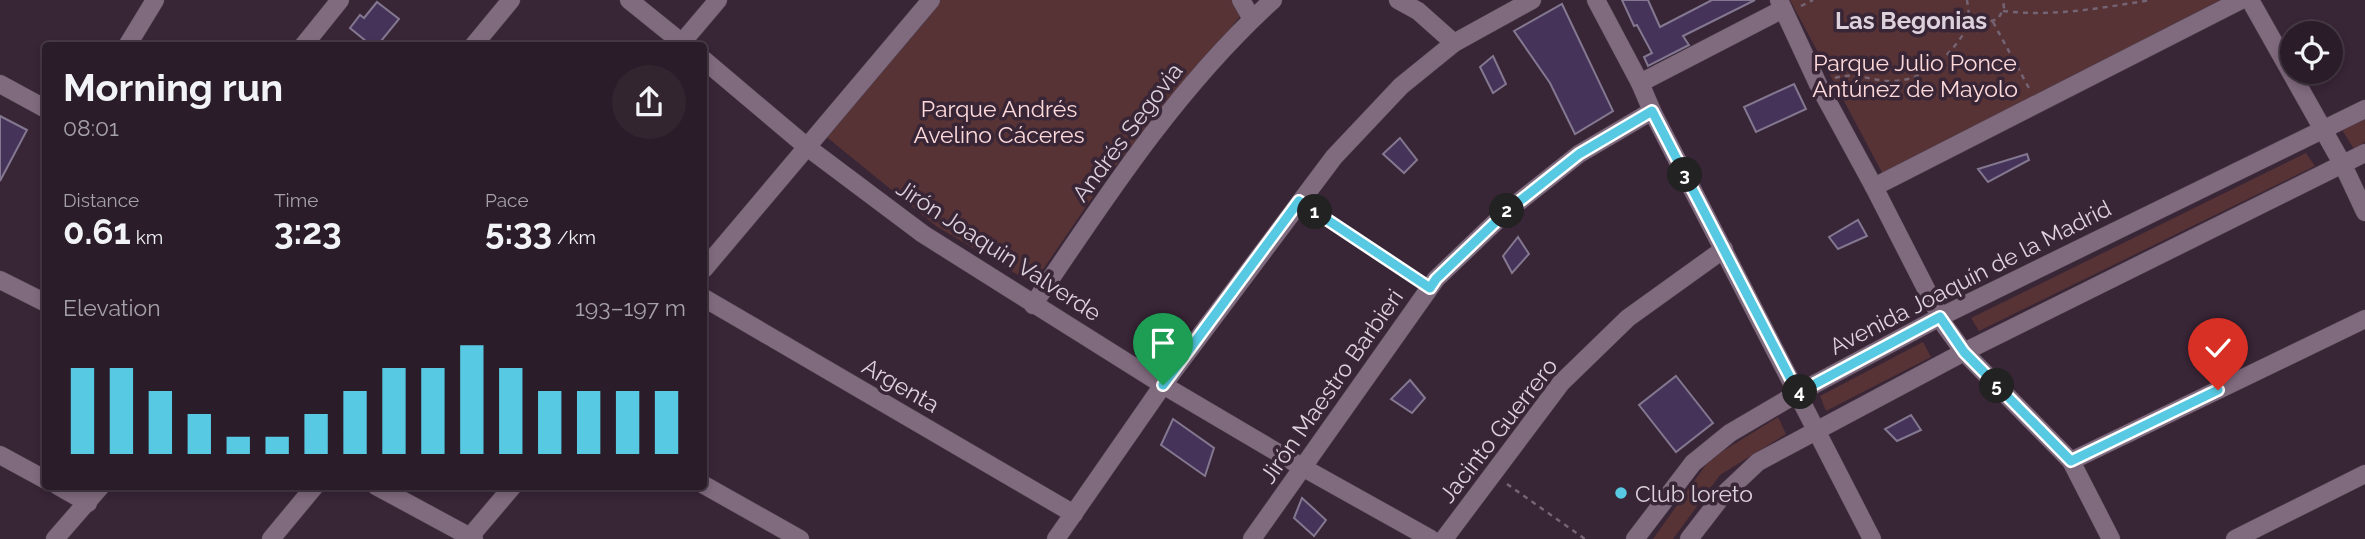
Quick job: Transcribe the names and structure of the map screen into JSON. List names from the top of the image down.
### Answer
{
  "streets": {
    "street": [
      "Andrés Segovia",
      "Jirón Joaquin Valverde",
      "Avenida Joaquín de la Madrid",
      "Argenta",
      "Jirón Maestro Barbieri",
      "Jacinto Guerrero"
    ]
  },
  "crossings": [
    ["Andrés Segovia", "Jirón Joaquin Valverde"],
    ["Jirón Joaquin Valverde", "Jirón Maestro Barbieri"]
  ],
  "districts": ["Las Begonias"],
  "parks": ["Parque Julio Ponce Antúnez de Mayolo", "Parque Andrés Avelino Cáceres"],
  "places": ["Club loreto"],
  "page": {
    "heading": ["Morning run", "08:01"],
    "pins": [
      "3",
      "2",
      "1",
      "5",
      "4"
    ],
    "stats": [
      ["Distance", "0.61 km"],
      ["Time", "3:23"],
      ["Pace", "5:33 /km"]
    ],
    "chart": ["Elevation", "193–197 m"]
  }
}
